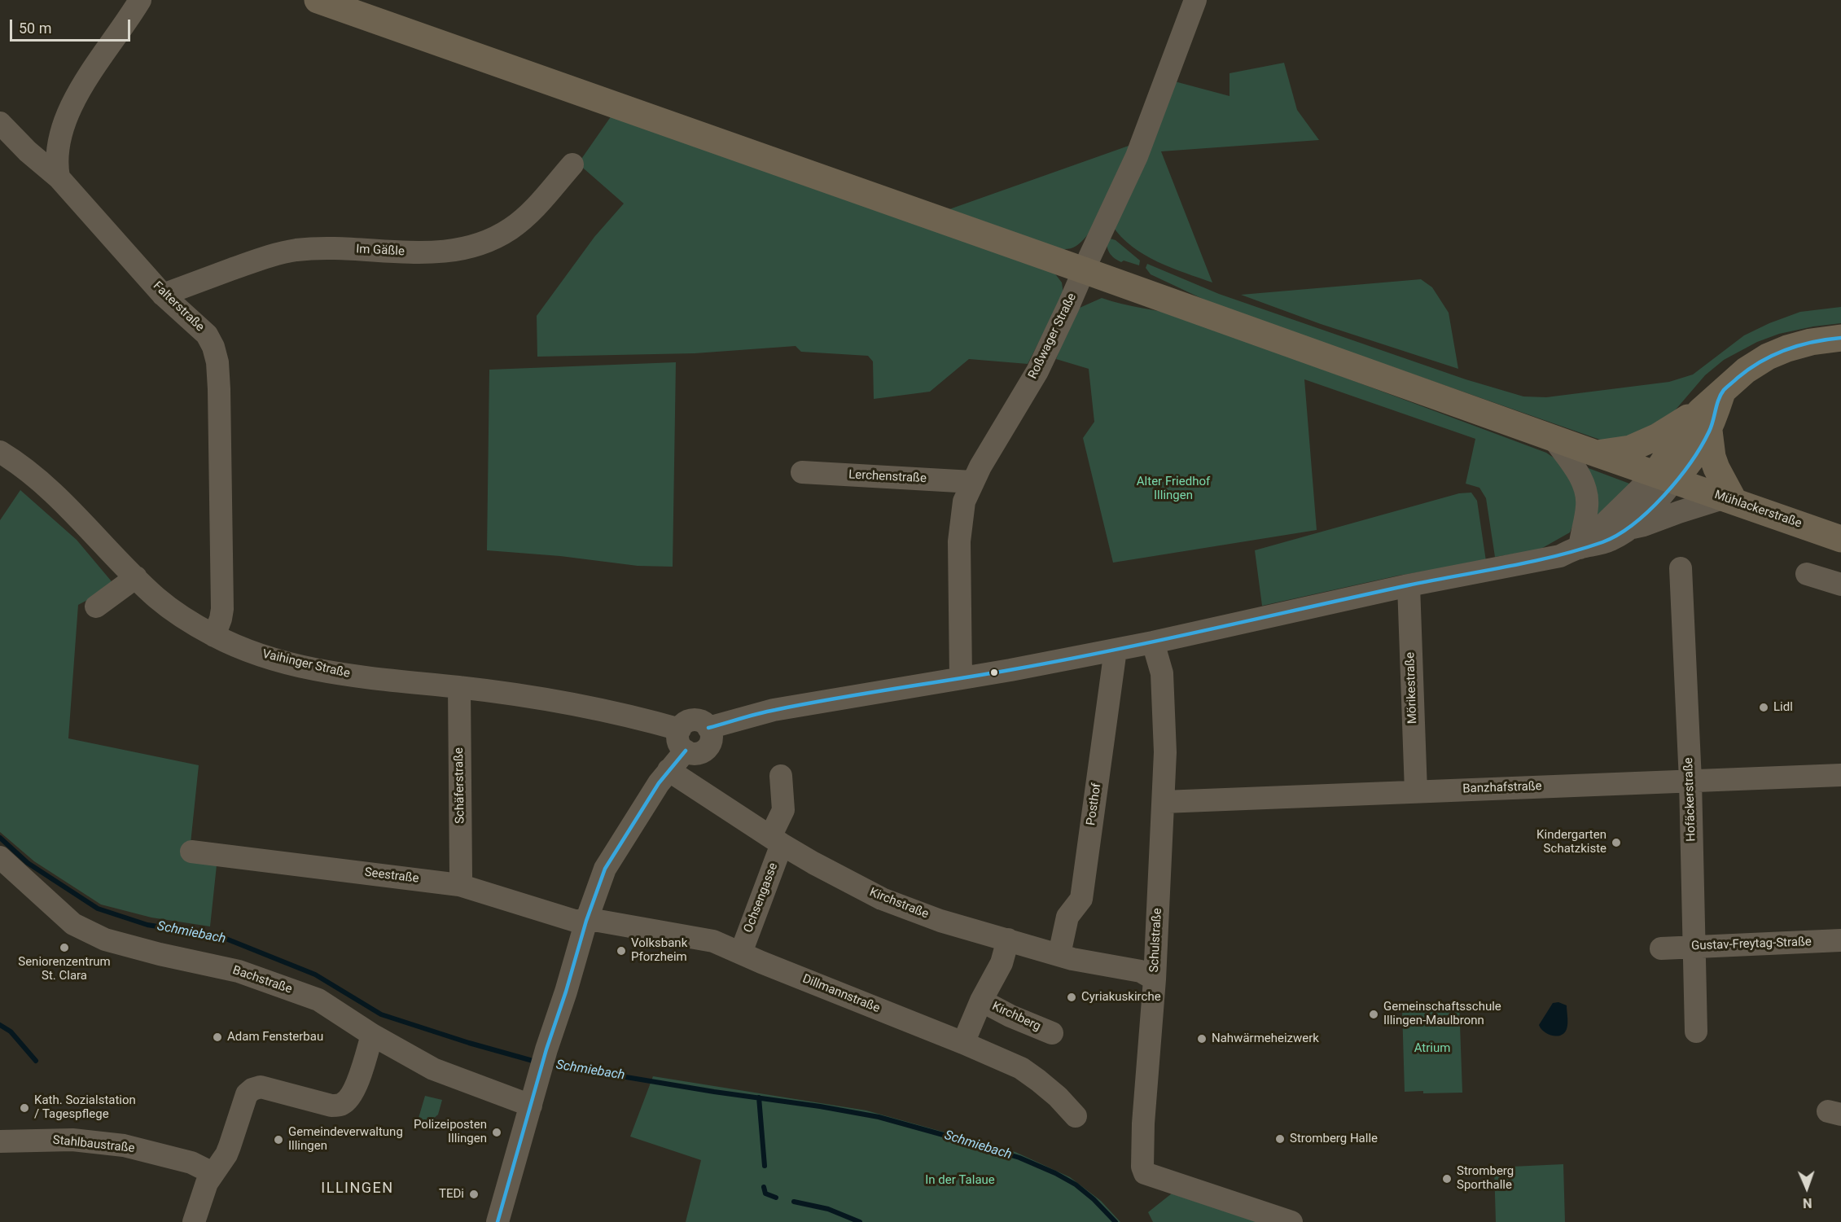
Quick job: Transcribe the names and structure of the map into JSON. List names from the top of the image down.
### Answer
{
  "streets": {
    "main road": ["Mühlackerstraße"],
    "street": [
      "Im Gäßle",
      "Falterstraße",
      "Roßwager Straße",
      "Lerchenstraße",
      "Vaihinger Straße",
      "Mörikestraße",
      "Schäferstraße",
      "Banzhafstraße",
      "Hofäckerstraße",
      "Posthof",
      "Seestraße",
      "Ochsengasse",
      "Kirchstraße",
      "Schulstraße",
      "Gustav-Freytag-Straße",
      "Bachstraße",
      "Dillmannstraße",
      "Kirchberg",
      "Stahlbaustraße"
    ]
  },
  "crossings": [
    ["Im Gäßle", "Falterstraße"],
    ["Falterstraße", "Vaihinger Straße"],
    ["Roßwager Straße", "Lerchenstraße"],
    ["Roßwager Straße", "Mühlackerstraße"],
    ["Vaihinger Straße", "Schäferstraße"],
    ["Mörikestraße", "Banzhafstraße"],
    ["Schäferstraße", "Seestraße"],
    ["Banzhafstraße", "Hofäckerstraße"],
    ["Banzhafstraße", "Schulstraße"],
    ["Hofäckerstraße", "Gustav-Freytag-Straße"],
    ["Posthof", "Kirchstraße"],
    ["Seestraße", "Dillmannstraße"],
    ["Ochsengasse", "Kirchstraße"],
    ["Ochsengasse", "Dillmannstraße"],
    ["Kirchstraße", "Schulstraße"],
    ["Kirchstraße", "Kirchberg"],
    ["Dillmannstraße", "Kirchberg"]
  ],
  "districts": ["ILLINGEN"],
  "water": ["Schmiebach"],
  "parks": ["Alter Friedhof Illingen", "Atrium", "In der Talaue"],
  "places": [
    "Lidl",
    "Kindergarten Schatzkiste",
    "Seniorenzentrum St. Clara",
    "Volksbank Pforzheim",
    "Cyriakuskirche",
    "Gemeinschaftsschule Illingen-Maulbronn",
    "Adam Fensterbau",
    "Nahwärmeheizwerk",
    "Kath. Sozialstation / Tagespflege",
    "Polizeiposten Illingen",
    "Stromberg Halle",
    "Gemeindeverwaltung Illingen",
    "Stromberg Sporthalle",
    "TEDi"
  ],
  "scale_bar": "50 m",
  "north": "bottom"
}
